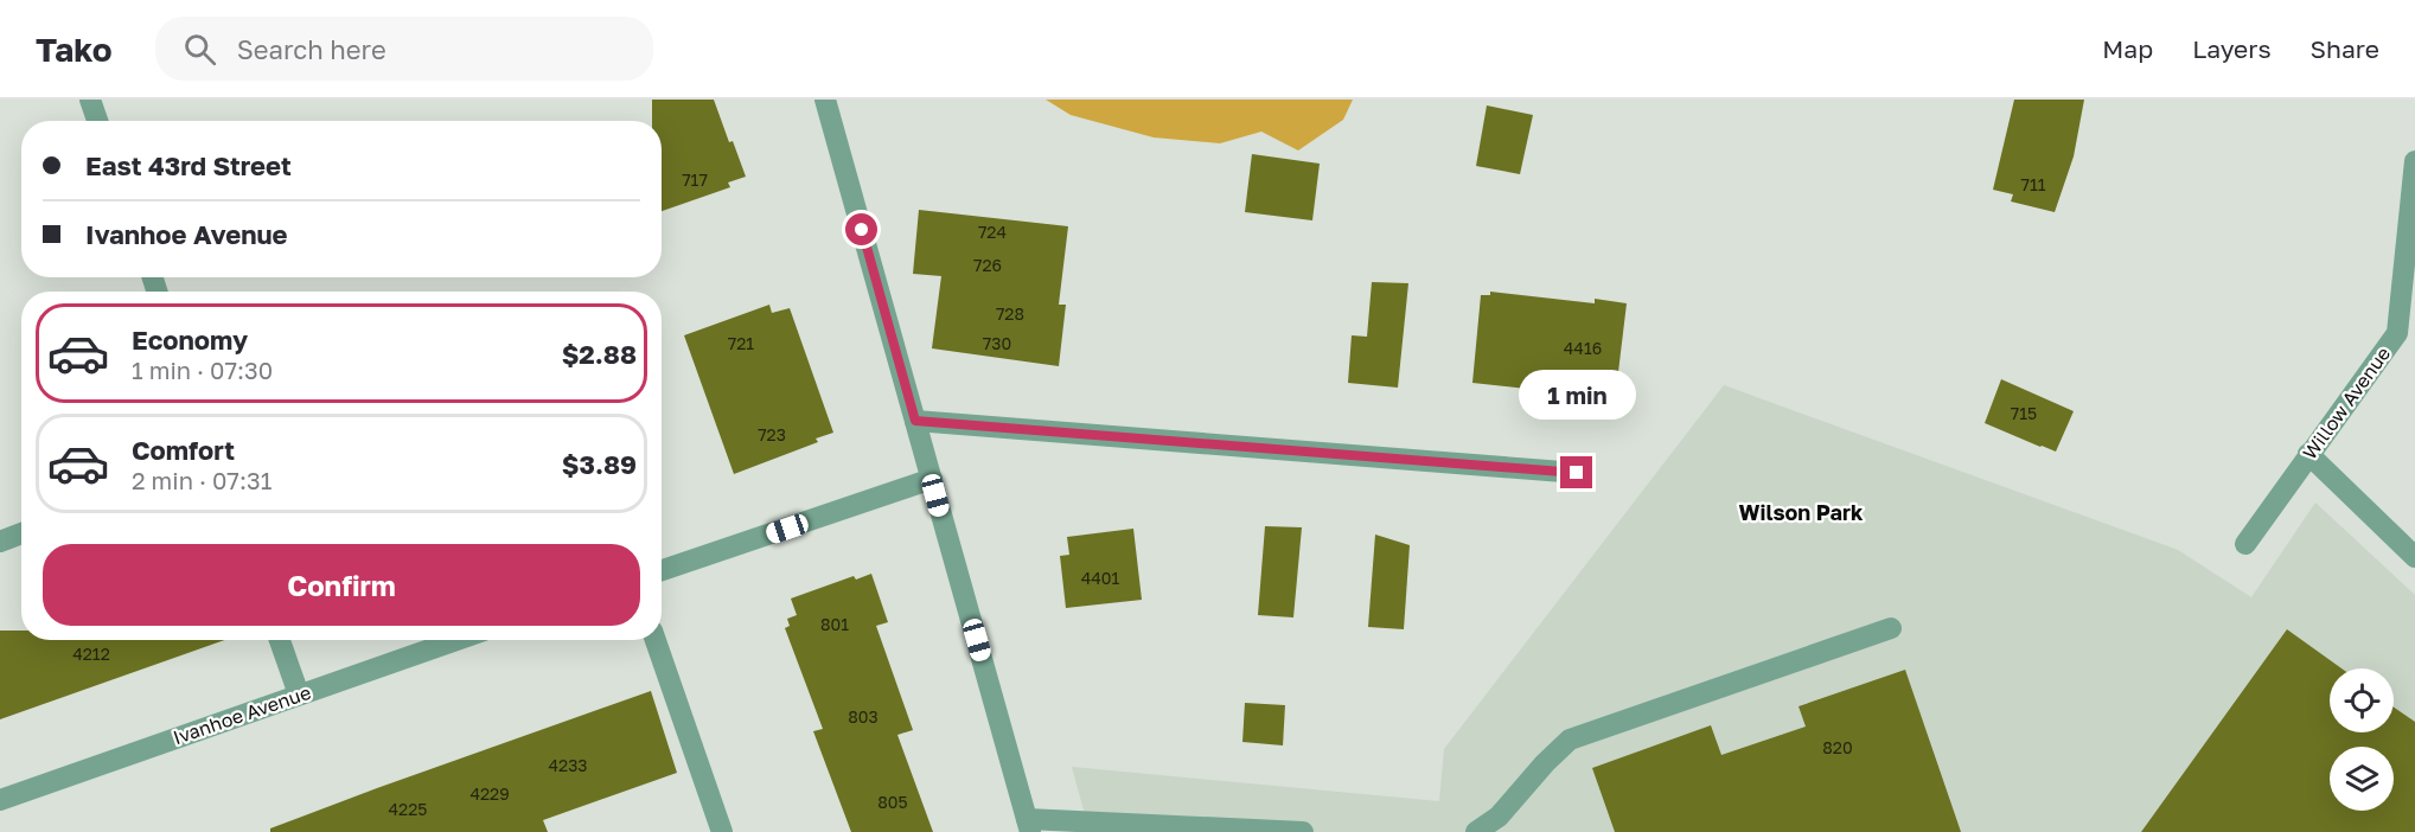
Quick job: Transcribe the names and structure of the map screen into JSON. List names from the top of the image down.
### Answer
{
  "streets": {
    "street": ["Willow Avenue", "Ivanhoe Avenue"]
  },
  "districts": ["Wilson Park"],
  "house_numbers": [
    "717",
    "711",
    "724",
    "726",
    "728",
    "721",
    "730",
    "4416",
    "715",
    "723",
    "4401",
    "801",
    "4212",
    "803",
    "820",
    "4233",
    "4229",
    "805",
    "4225"
  ],
  "page": {
    "header": "Tako",
    "search": "Search here",
    "nav": ["Map", "Layers", "Share"],
    "banner": ["East 43rd Street", "Ivanhoe Avenue"],
    "list": [
      {
        "name": "Economy",
        "note": "1 min · 07:30",
        "value": "$2.88"
      },
      {
        "name": "Comfort",
        "note": "2 min · 07:31",
        "value": "$3.89"
      }
    ],
    "bubble": "1 min",
    "buttons": "Confirm"
  }
}
